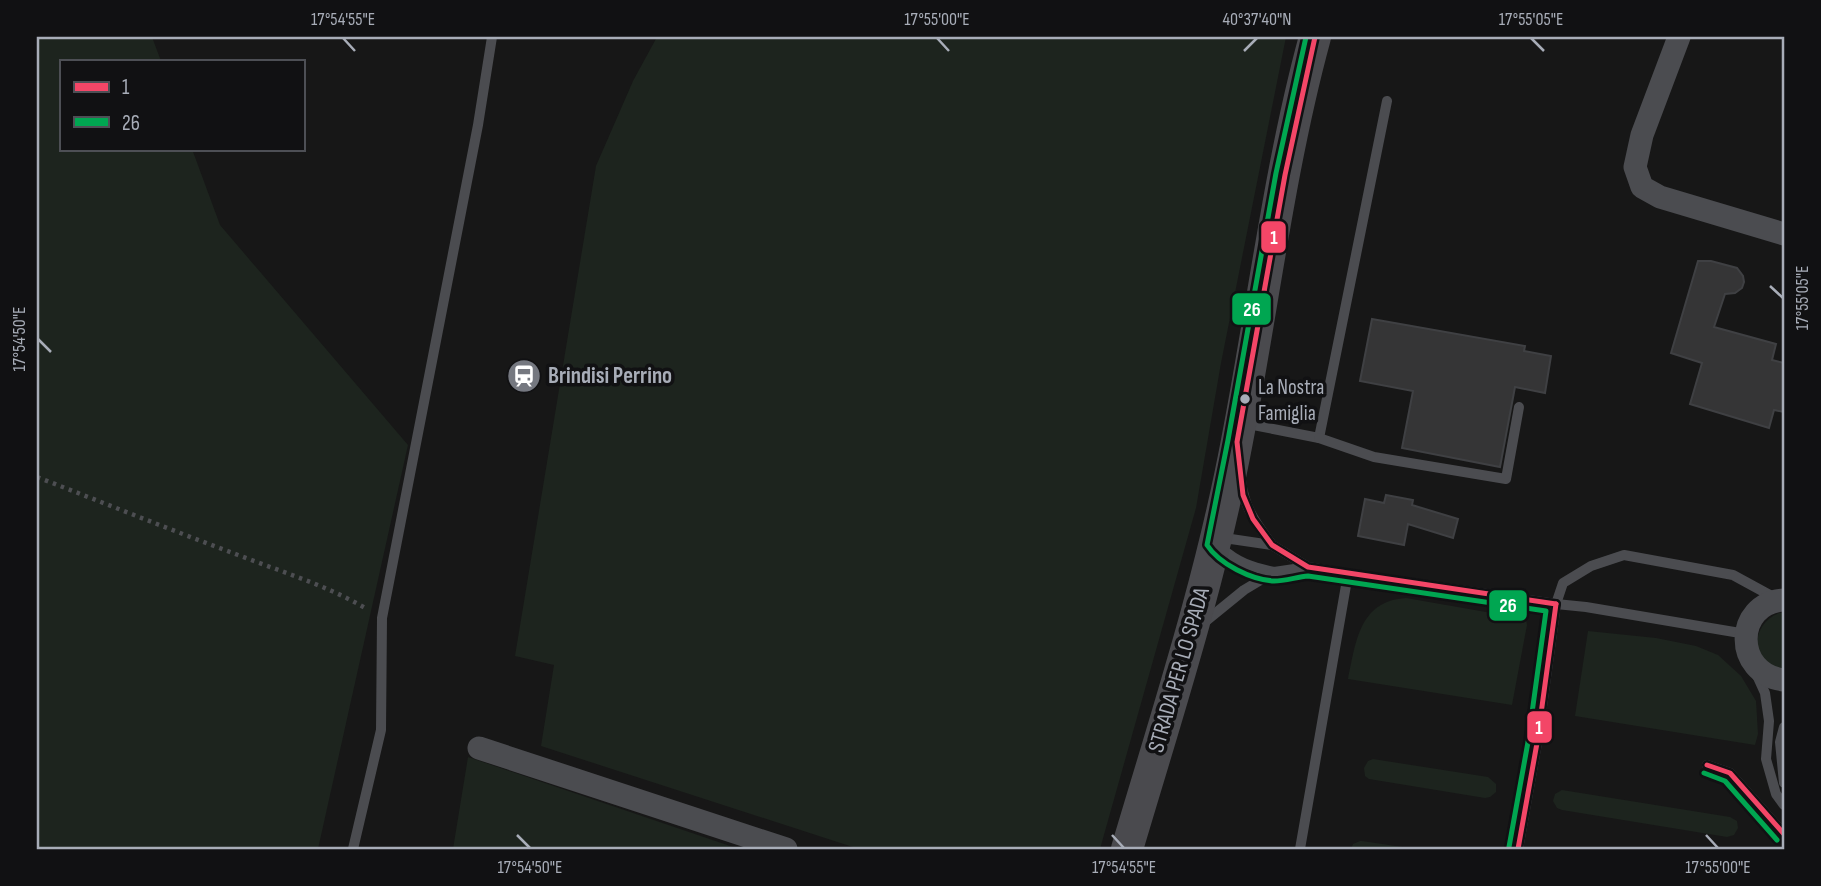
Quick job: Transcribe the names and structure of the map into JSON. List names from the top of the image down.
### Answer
{
  "streets": {
    "street": ["STRADA PER LO SPADA"]
  },
  "places": {
    "station": ["Brindisi Perrino"],
    "other": ["La Nostra Famiglia"]
  },
  "lines": ["transit line 1", "transit line 26"],
  "legend": ["1", "26"],
  "coordinates": [
    "17°54'55\"E",
    "17°55'00\"E",
    "40°37'40\"N",
    "17°55'05\"E",
    "17°54'50\"E"
  ]
}
